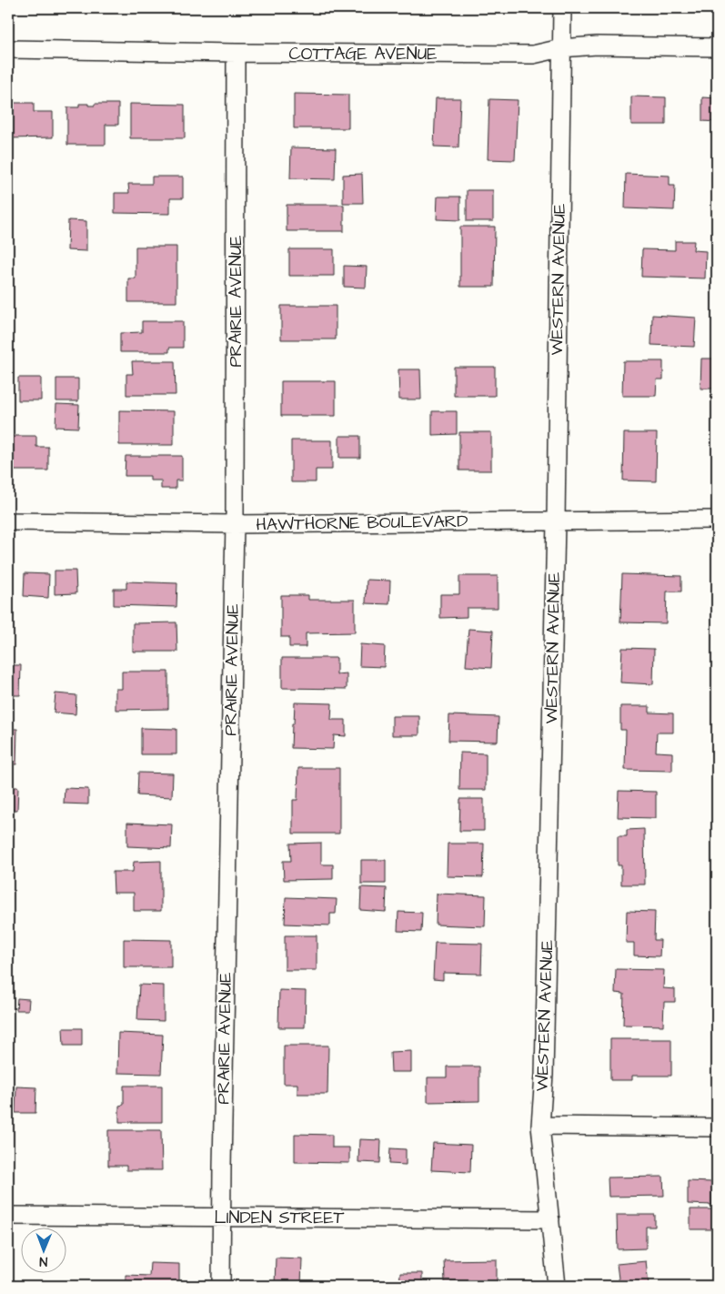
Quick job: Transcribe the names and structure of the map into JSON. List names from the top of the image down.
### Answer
{
  "streets": {
    "street": [
      "COTTAGE AVENUE",
      "WESTERN AVENUE",
      "PRAIRIE AVENUE",
      "HAWTHORNE BOULEVARD",
      "LINDEN STREET"
    ]
  },
  "crossings": [
    ["COTTAGE AVENUE", "WESTERN AVENUE"],
    ["COTTAGE AVENUE", "PRAIRIE AVENUE"],
    ["WESTERN AVENUE", "HAWTHORNE BOULEVARD"],
    ["WESTERN AVENUE", "LINDEN STREET"],
    ["PRAIRIE AVENUE", "HAWTHORNE BOULEVARD"],
    ["PRAIRIE AVENUE", "LINDEN STREET"]
  ],
  "north": "bottom"
}
